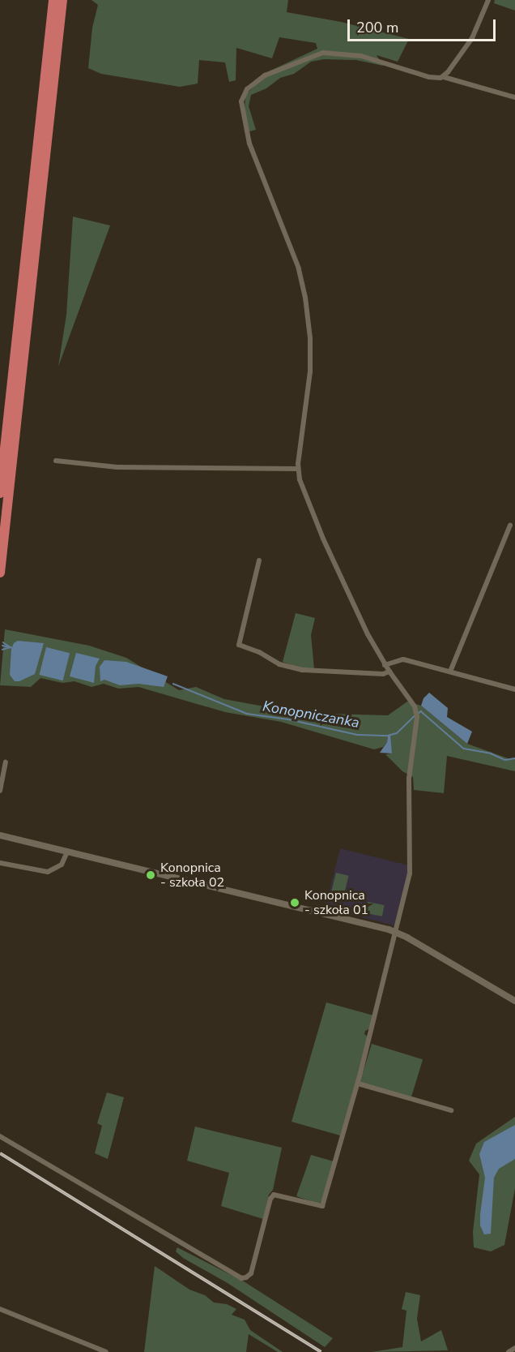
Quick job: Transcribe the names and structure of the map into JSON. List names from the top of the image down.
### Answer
{
  "water": ["Konopniczanka"],
  "places": ["Konopnica - szkoła 02", "Konopnica - szkoła 01"],
  "scale_bar": "200 m"
}
